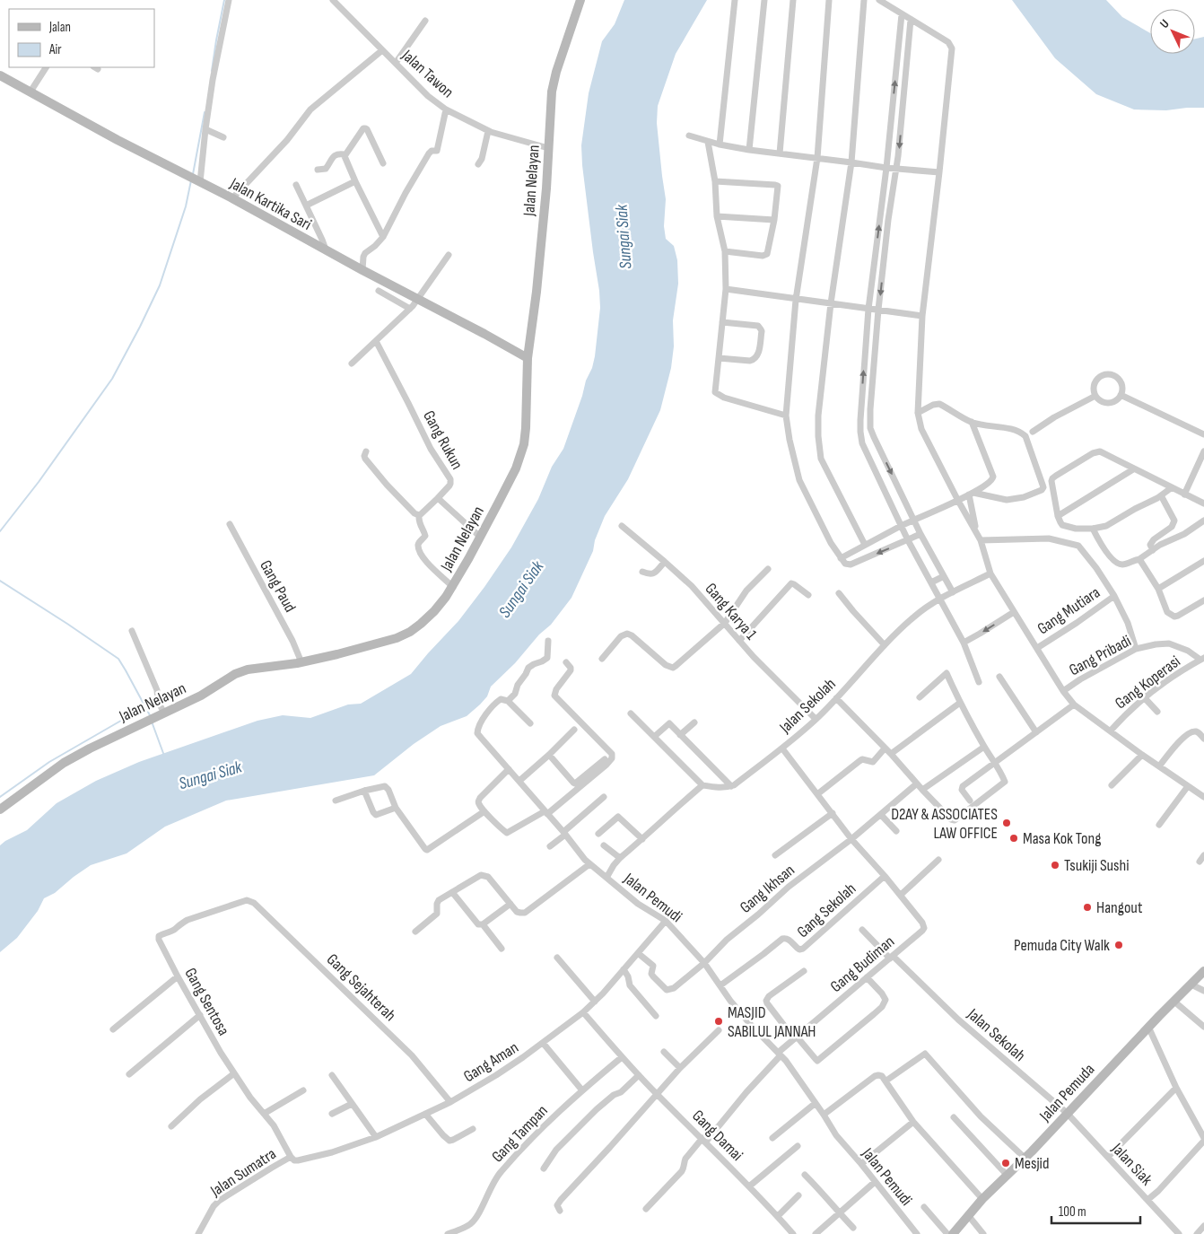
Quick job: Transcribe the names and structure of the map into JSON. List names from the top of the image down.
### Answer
{
  "streets": {
    "main road": ["Jalan Nelayan", "Jalan Kartika Sari", "Jalan Pemuda"],
    "street": [
      "Jalan Tawon",
      "Gang Rukun",
      "Gang Paud",
      "Gang Mutiara",
      "Gang Karya 1",
      "Gang Pribadi",
      "Gang Koperasi",
      "Jalan Sekolah",
      "Gang Ikhsan",
      "Jalan Pemudi",
      "Gang Sekolah",
      "Gang Budiman",
      "Gang Sejahterah",
      "Gang Sentosa",
      "Gang Aman",
      "Gang Tampan",
      "Gang Damai",
      "Jalan Siak",
      "Jalan Sumatra"
    ]
  },
  "crossings": [
    ["Jalan Tawon", "Jalan Nelayan"],
    ["Jalan Nelayan", "Jalan Kartika Sari"],
    ["Jalan Nelayan", "Gang Paud"],
    ["Gang Karya 1", "Jalan Sekolah"],
    ["Gang Pribadi", "Gang Koperasi"],
    ["Jalan Sekolah", "Gang Ikhsan"],
    ["Jalan Sekolah", "Gang Sekolah"],
    ["Jalan Sekolah", "Gang Budiman"],
    ["Jalan Sekolah", "Jalan Pemuda"],
    ["Jalan Sekolah", "Jalan Siak"],
    ["Gang Ikhsan", "Jalan Pemudi"],
    ["Gang Ikhsan", "Gang Aman"],
    ["Jalan Pemudi", "Gang Sekolah"],
    ["Jalan Pemudi", "Gang Budiman"],
    ["Jalan Pemudi", "Gang Aman"],
    ["Gang Budiman", "Gang Damai"],
    ["Gang Sejahterah", "Gang Sentosa"],
    ["Gang Sejahterah", "Gang Aman"],
    ["Gang Sentosa", "Gang Aman"],
    ["Gang Sentosa", "Jalan Sumatra"],
    ["Gang Aman", "Gang Damai"],
    ["Gang Aman", "Jalan Sumatra"],
    ["Jalan Pemuda", "Jalan Siak"],
    ["Gang Tampan", "Gang Damai"]
  ],
  "water": ["Sungai Siak"],
  "places": [
    "D2AY & ASSOCIATES LAW OFFICE",
    "Masa Kok Tong",
    "Tsukiji Sushi",
    "Hangout",
    "Pemuda City Walk",
    "MASJID SABILUL JANNAH",
    "Mesjid"
  ],
  "legend": ["Jalan", "Air"],
  "scale_bar": "100 m",
  "north": "top left"
}
